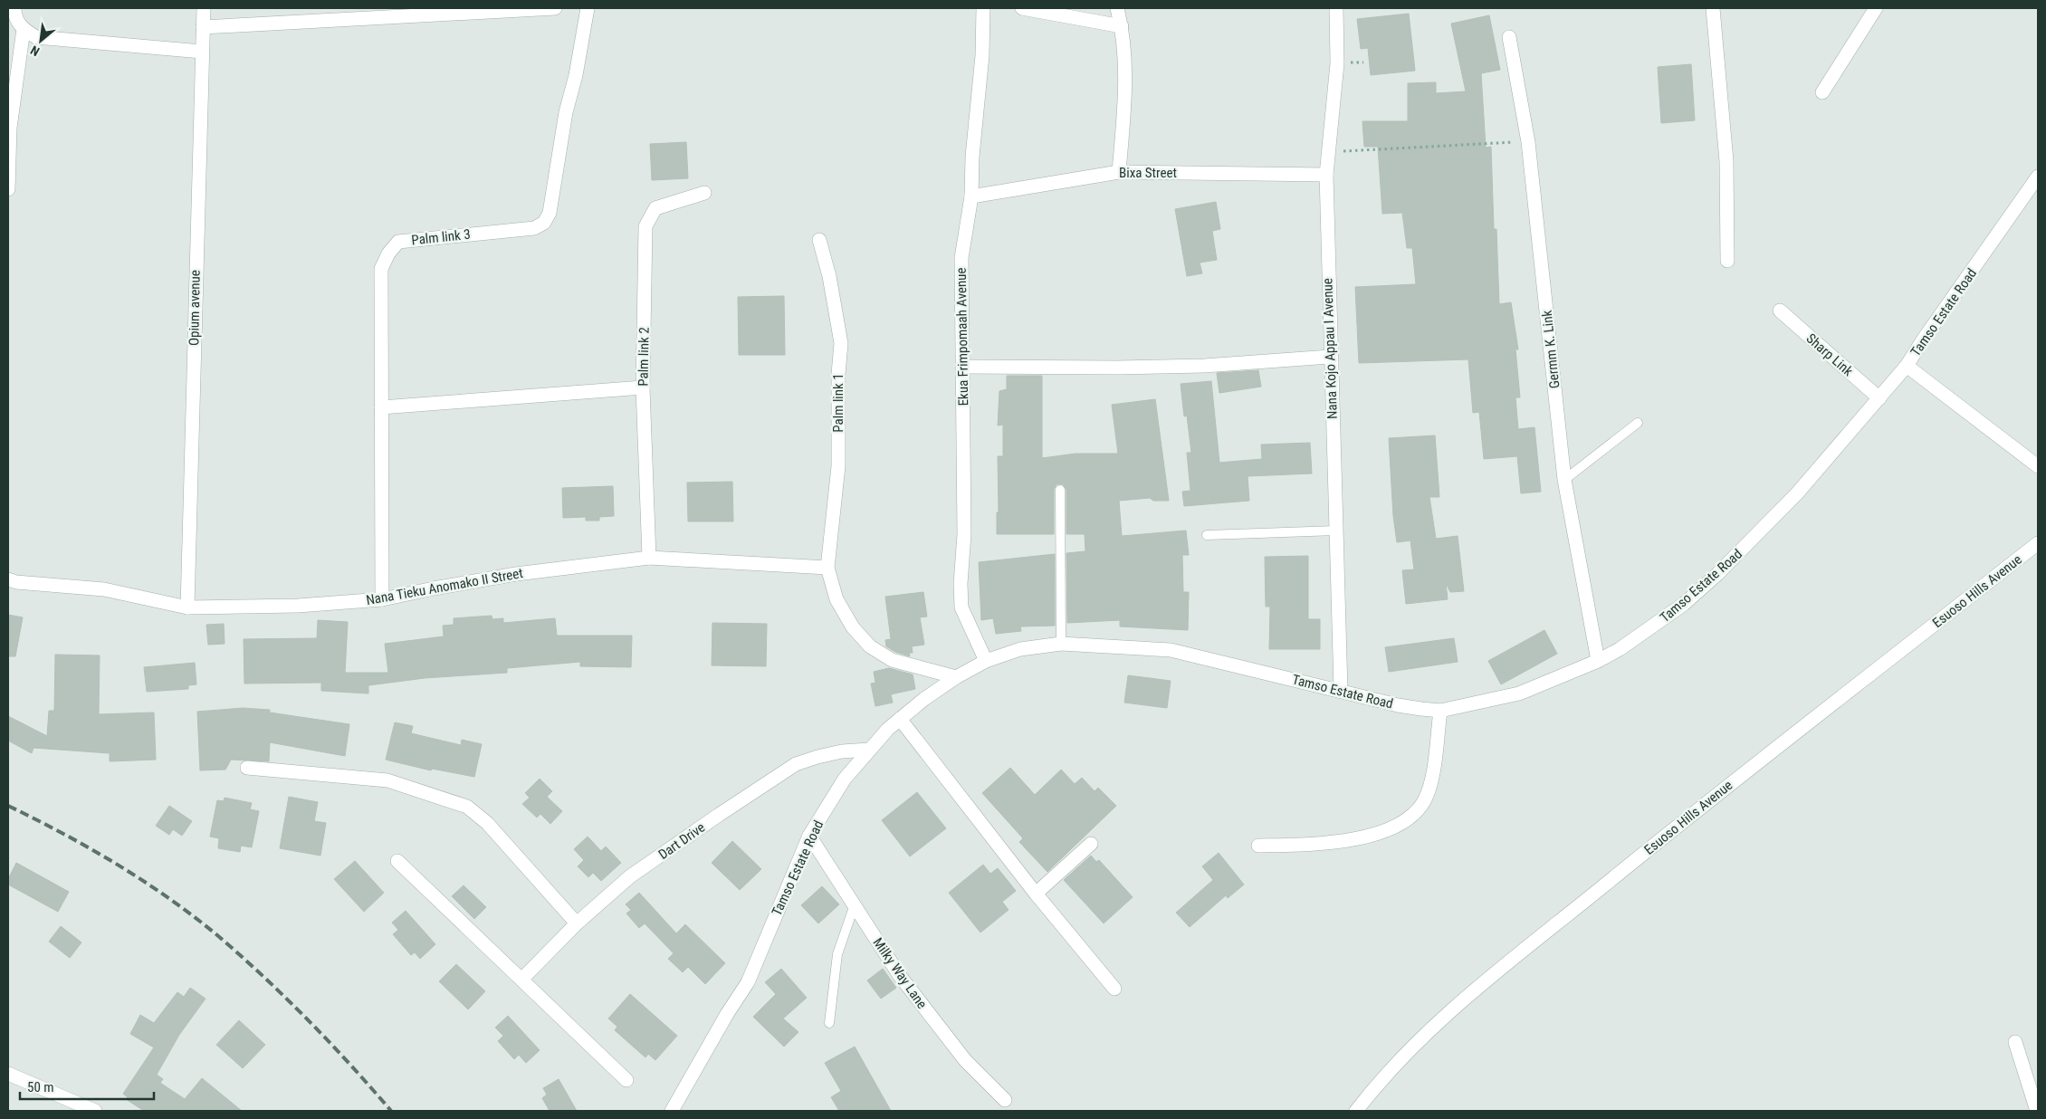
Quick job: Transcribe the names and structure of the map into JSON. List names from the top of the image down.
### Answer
{
  "streets": {
    "street": [
      "Bixa Street",
      "Palm link 3",
      "Opium avenue",
      "Tamso Estate Road",
      "Ekua Frimpomaah Avenue",
      "Nana Kojo Appau I Avenue",
      "Germm K. Link",
      "Sharp Link",
      "Palm link 2",
      "Palm link 1",
      "Nana Tieku Anomako II Street",
      "Esuoso Hills Avenue",
      "Dart Drive",
      "Milky Way Lane"
    ]
  },
  "crossings": [
    ["Bixa Street", "Ekua Frimpomaah Avenue"],
    ["Bixa Street", "Nana Kojo Appau I Avenue"],
    ["Palm link 3", "Nana Tieku Anomako II Street"],
    ["Opium avenue", "Nana Tieku Anomako II Street"],
    ["Tamso Estate Road", "Ekua Frimpomaah Avenue"],
    ["Tamso Estate Road", "Nana Kojo Appau I Avenue"],
    ["Tamso Estate Road", "Germm K. Link"],
    ["Tamso Estate Road", "Sharp Link"],
    ["Tamso Estate Road", "Dart Drive"],
    ["Tamso Estate Road", "Milky Way Lane"],
    ["Palm link 2", "Nana Tieku Anomako II Street"],
    ["Palm link 1", "Nana Tieku Anomako II Street"]
  ],
  "scale_bar": "50 m",
  "north": "bottom left"
}
